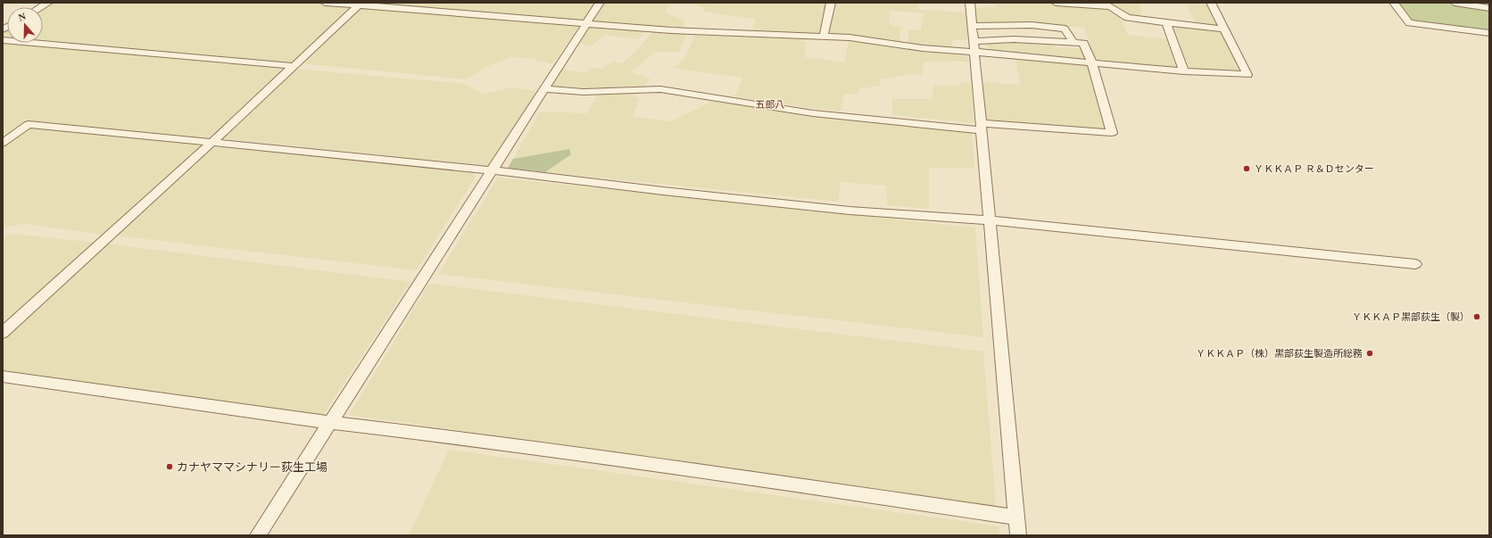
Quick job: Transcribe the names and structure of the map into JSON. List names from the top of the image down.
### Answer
{
  "districts": ["五郎八"],
  "places": [
    "ＹＫＫＡＰ Ｒ＆Ｄセンター",
    "ＹＫＫＡＰ黒部荻生（製）",
    "ＹＫＫＡＰ（株）黒部荻生製造所総務",
    "カナヤママシナリー荻生工場"
  ],
  "north": "top"
}
